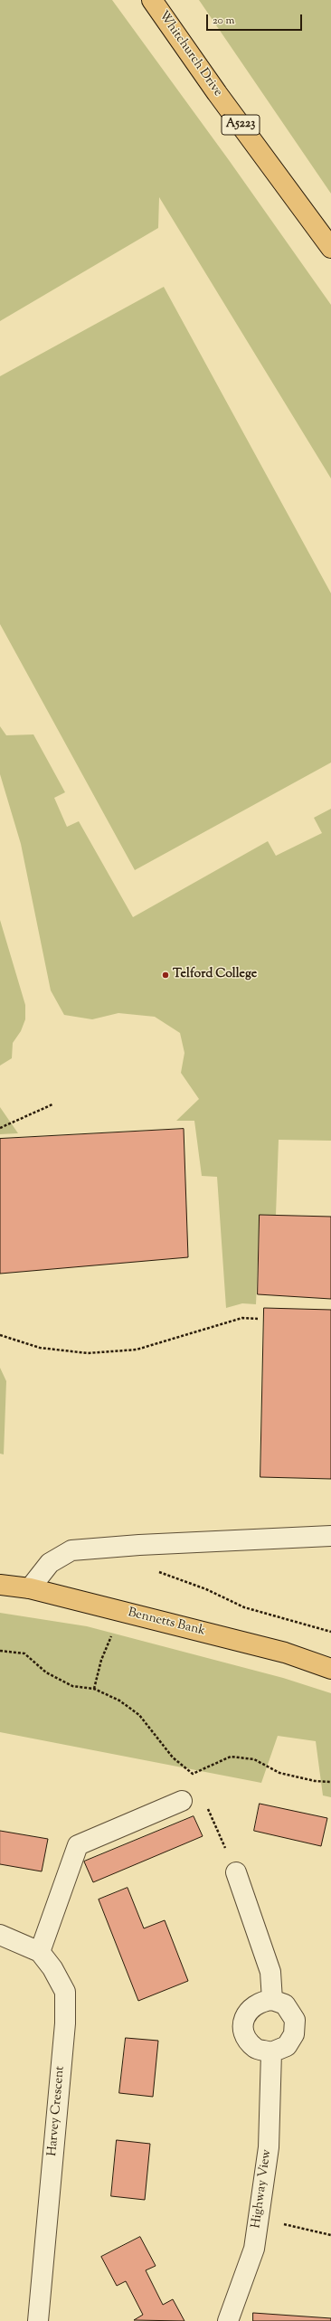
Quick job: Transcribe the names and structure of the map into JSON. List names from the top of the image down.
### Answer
{
  "streets": {
    "main road": ["Whitchurch Drive", "A5223", "Bennetts Bank"],
    "street": ["Harvey Crescent", "Highway View"]
  },
  "places": ["Telford College"],
  "scale_bar": "20 m"
}
